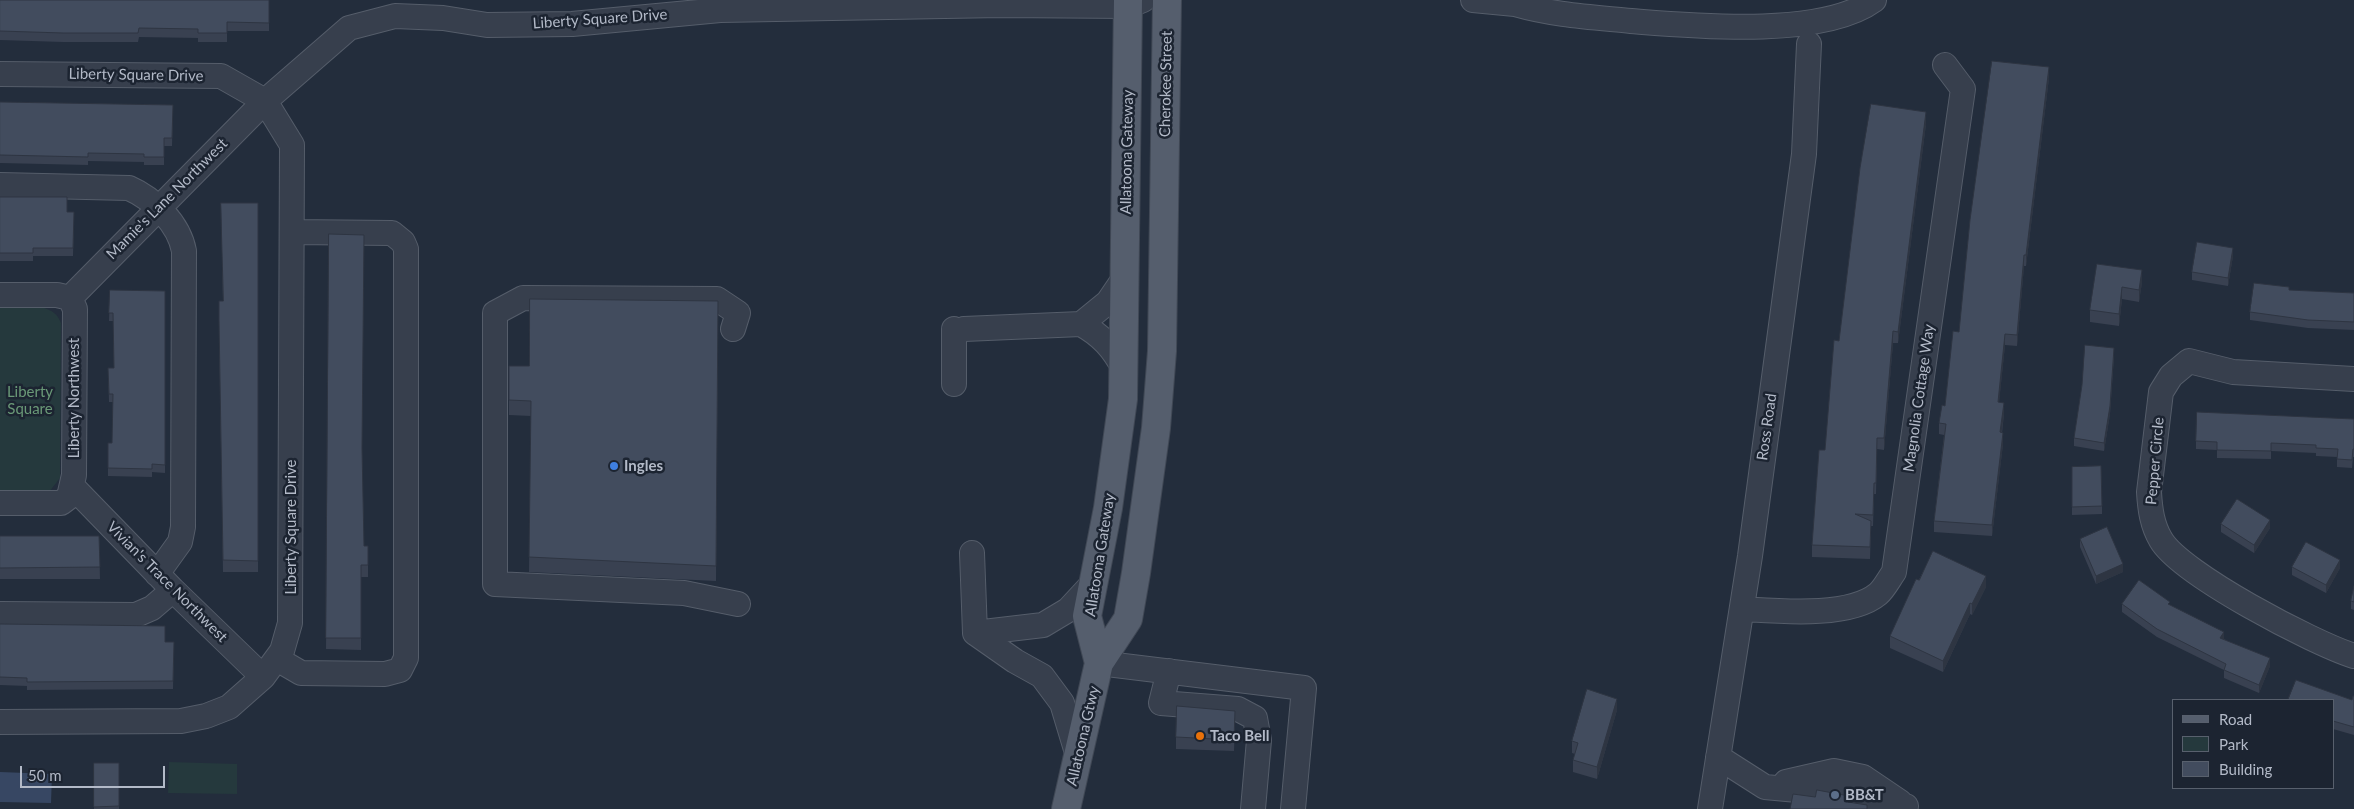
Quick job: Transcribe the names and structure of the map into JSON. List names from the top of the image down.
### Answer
{
  "streets": {
    "main road": ["Cherokee Street", "Allatoona Gateway", "Allatoona Gtwy"],
    "street": [
      "Liberty Square Drive",
      "Mamie's Lane Northwest",
      "Liberty Northwest",
      "Magnolia Cottage Way",
      "Ross Road",
      "Pepper Circle",
      "Vivian's Trace Northwest"
    ]
  },
  "crossings": [
    ["Liberty Square Drive", "Allatoona Gateway"],
    ["Liberty Square Drive", "Mamie's Lane Northwest"],
    ["Liberty Square Drive", "Vivian's Trace Northwest"],
    ["Cherokee Street", "Allatoona Gateway"],
    ["Cherokee Street", "Allatoona Gtwy"],
    ["Allatoona Gateway", "Allatoona Gtwy"],
    ["Mamie's Lane Northwest", "Liberty Northwest"],
    ["Liberty Northwest", "Vivian's Trace Northwest"],
    ["Magnolia Cottage Way", "Ross Road"]
  ],
  "parks": ["Liberty Square"],
  "places": ["Ingles", "Taco Bell", "BB&T"],
  "legend": ["Road", "Park", "Building"],
  "scale_bar": "50 m"
}
